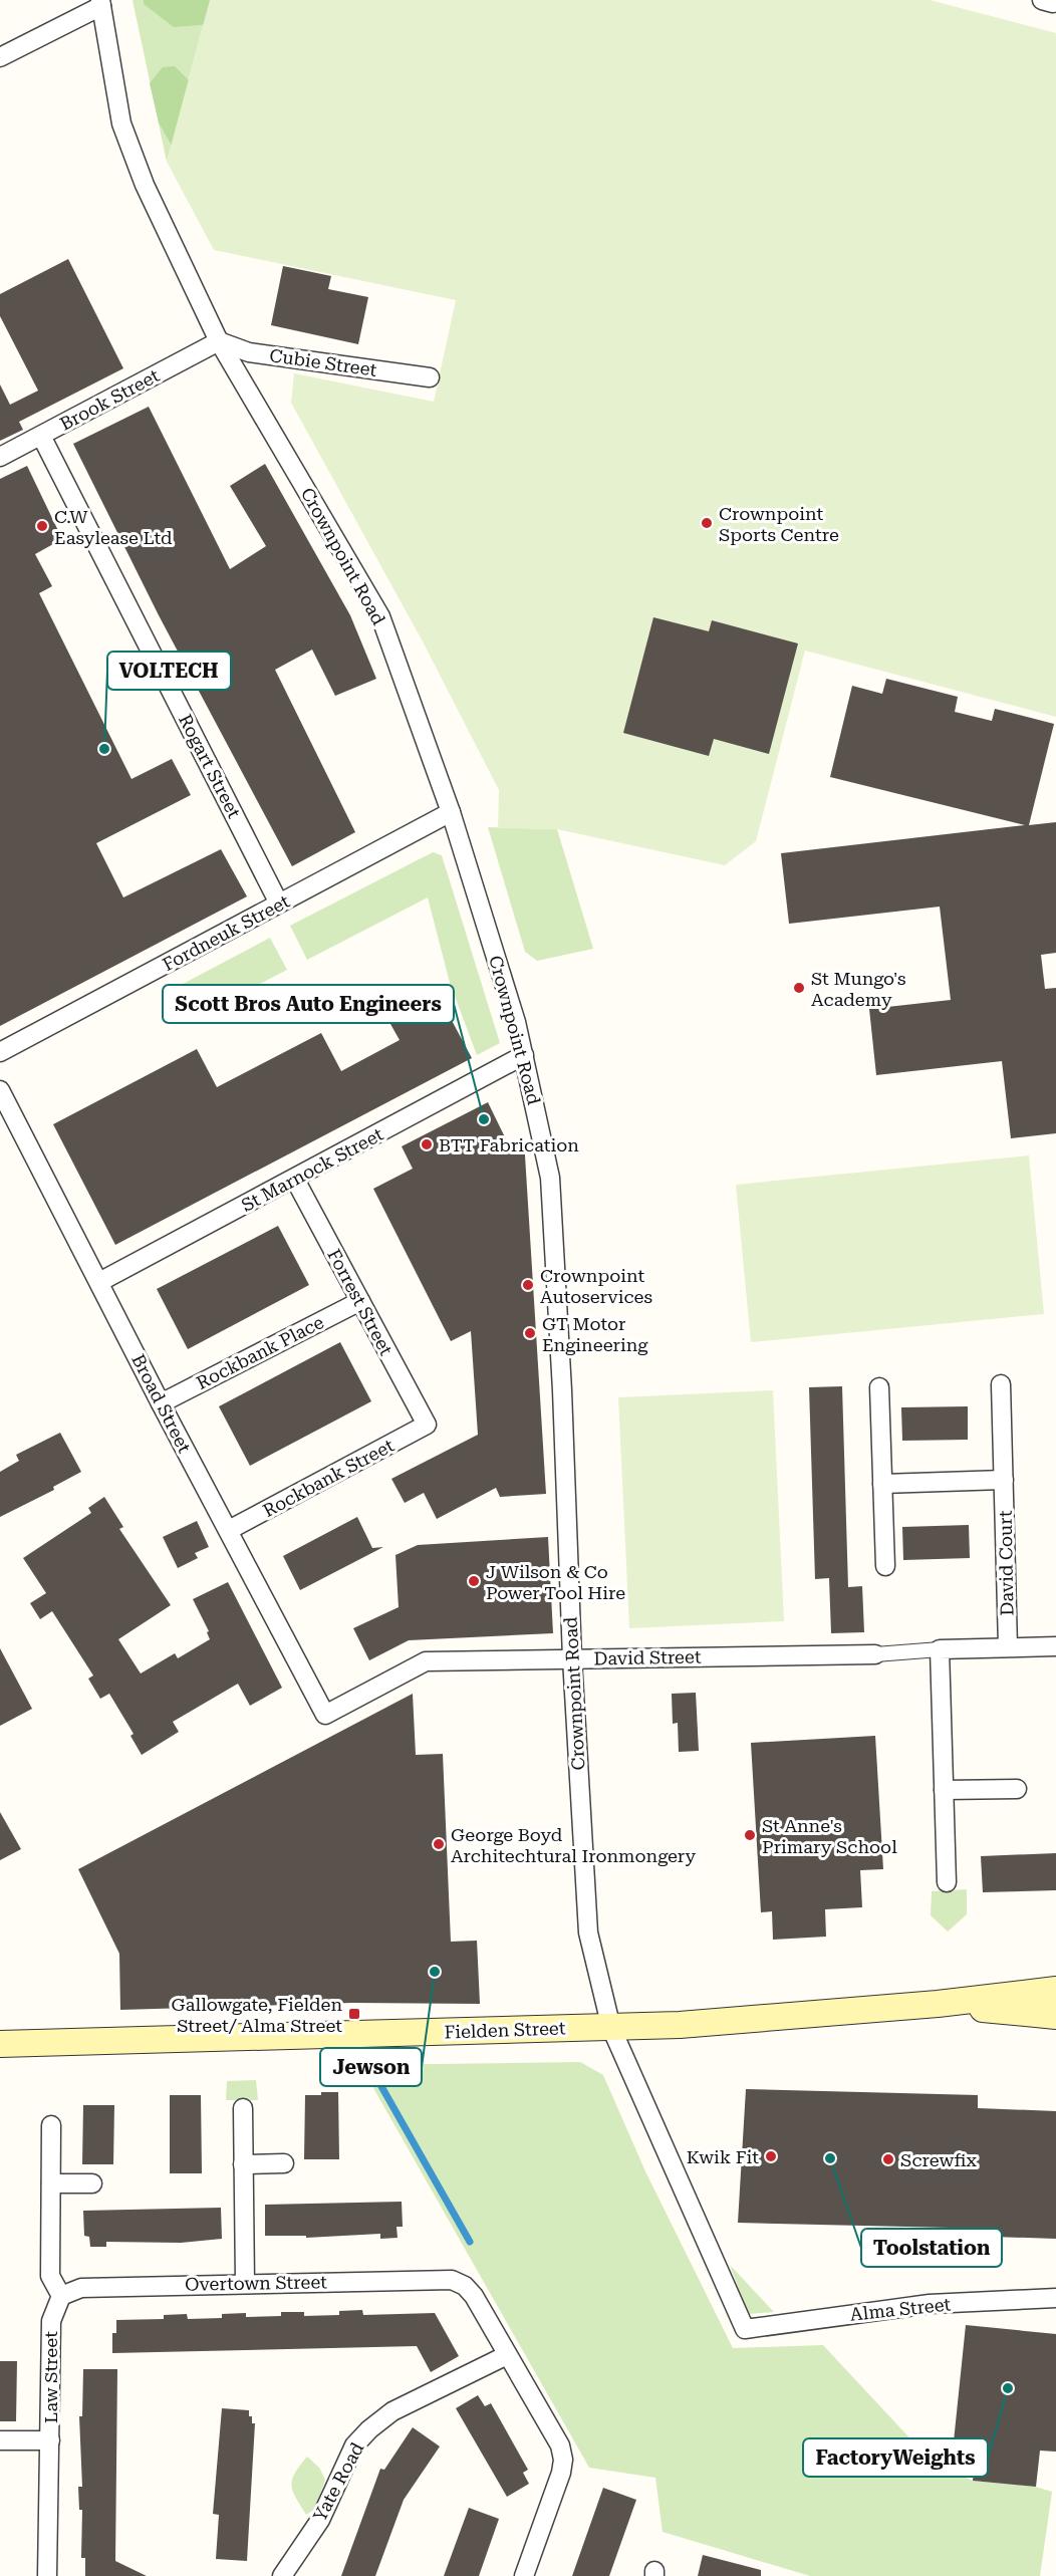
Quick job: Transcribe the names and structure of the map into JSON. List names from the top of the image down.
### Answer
{
  "streets": {
    "main road": ["Fielden Street"],
    "street": [
      "Cubie Street",
      "Brook Street",
      "Crownpoint Road",
      "Rogart Street",
      "Fordneuk Street",
      "St Marnock Street",
      "Forrest Street",
      "Rockbank Place",
      "Broad Street",
      "Rockbank Street",
      "David Court",
      "David Street",
      "Overtown Street",
      "Alma Street",
      "Law Street",
      "Yate Road"
    ]
  },
  "crossings": [
    ["Cubie Street", "Brook Street"],
    ["Cubie Street", "Crownpoint Road"],
    ["Brook Street", "Crownpoint Road"],
    ["Brook Street", "Rogart Street"],
    ["Crownpoint Road", "Fordneuk Street"],
    ["Crownpoint Road", "St Marnock Street"],
    ["Crownpoint Road", "David Street"],
    ["Crownpoint Road", "Fielden Street"],
    ["Crownpoint Road", "Alma Street"],
    ["Rogart Street", "Fordneuk Street"],
    ["St Marnock Street", "Forrest Street"],
    ["St Marnock Street", "Broad Street"],
    ["Forrest Street", "Rockbank Place"],
    ["Forrest Street", "Rockbank Street"],
    ["Rockbank Place", "Broad Street"],
    ["Broad Street", "Rockbank Street"],
    ["Broad Street", "David Street"],
    ["Overtown Street", "Law Street"],
    ["Overtown Street", "Yate Road"]
  ],
  "places": {
    "other": [
      "Crownpoint Sports Centre",
      "C.W Easylease Ltd",
      "VOLTECH",
      "St Mungo's Academy",
      "Scott Bros Auto Engineers",
      "BTT Fabrication",
      "Crownpoint Autoservices",
      "GT Motor Engineering",
      "J Wilson & Co Power Tool Hire",
      "St Anne's Primary School",
      "George Boyd Architechtural Ironmongery",
      "Jewson",
      "Kwik Fit",
      "Toolstation",
      "Screwfix",
      "FactoryWeights"
    ],
    "transit": ["Gallowgate, Fielden Street/ Alma Street"]
  }
}
